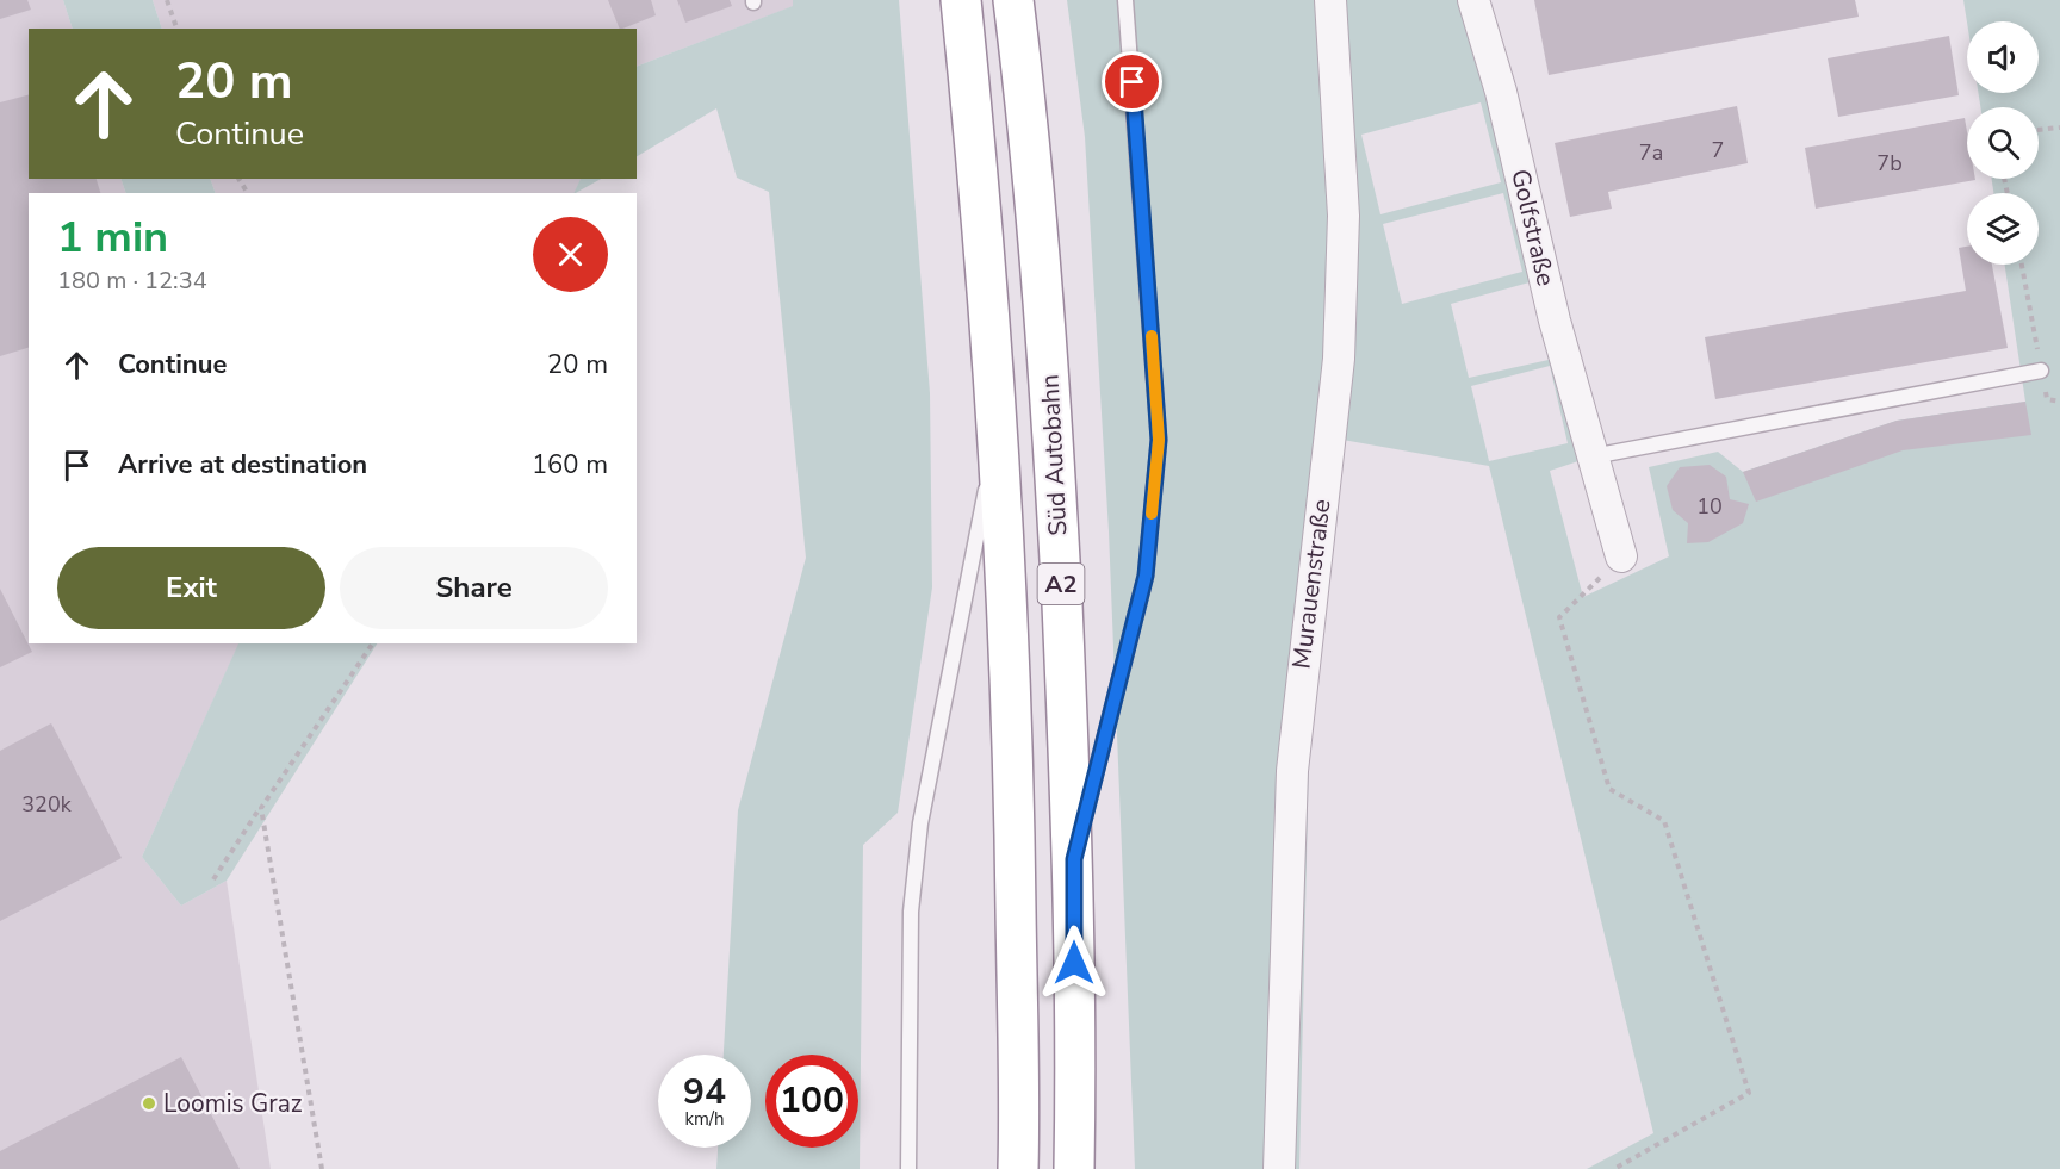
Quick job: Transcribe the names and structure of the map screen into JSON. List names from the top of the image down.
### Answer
{
  "streets": {
    "highway": ["Süd Autobahn", "A2"],
    "street": ["Golfstraße", "Murauenstraße"]
  },
  "places": ["Loomis Graz"],
  "house_numbers": [
    "7",
    "7a",
    "7b",
    "10",
    "320k"
  ],
  "page": {
    "turn": ["20 m", "Continue"],
    "heading": ["1 min", "180 m · 12:34"],
    "list": [
      {
        "name": "Continue",
        "value": "20 m"
      },
      {
        "name": "Arrive at destination",
        "value": "160 m"
      }
    ],
    "buttons": ["Exit", "Share"],
    "speed": "94 km/h",
    "limit": "100"
  }
}
